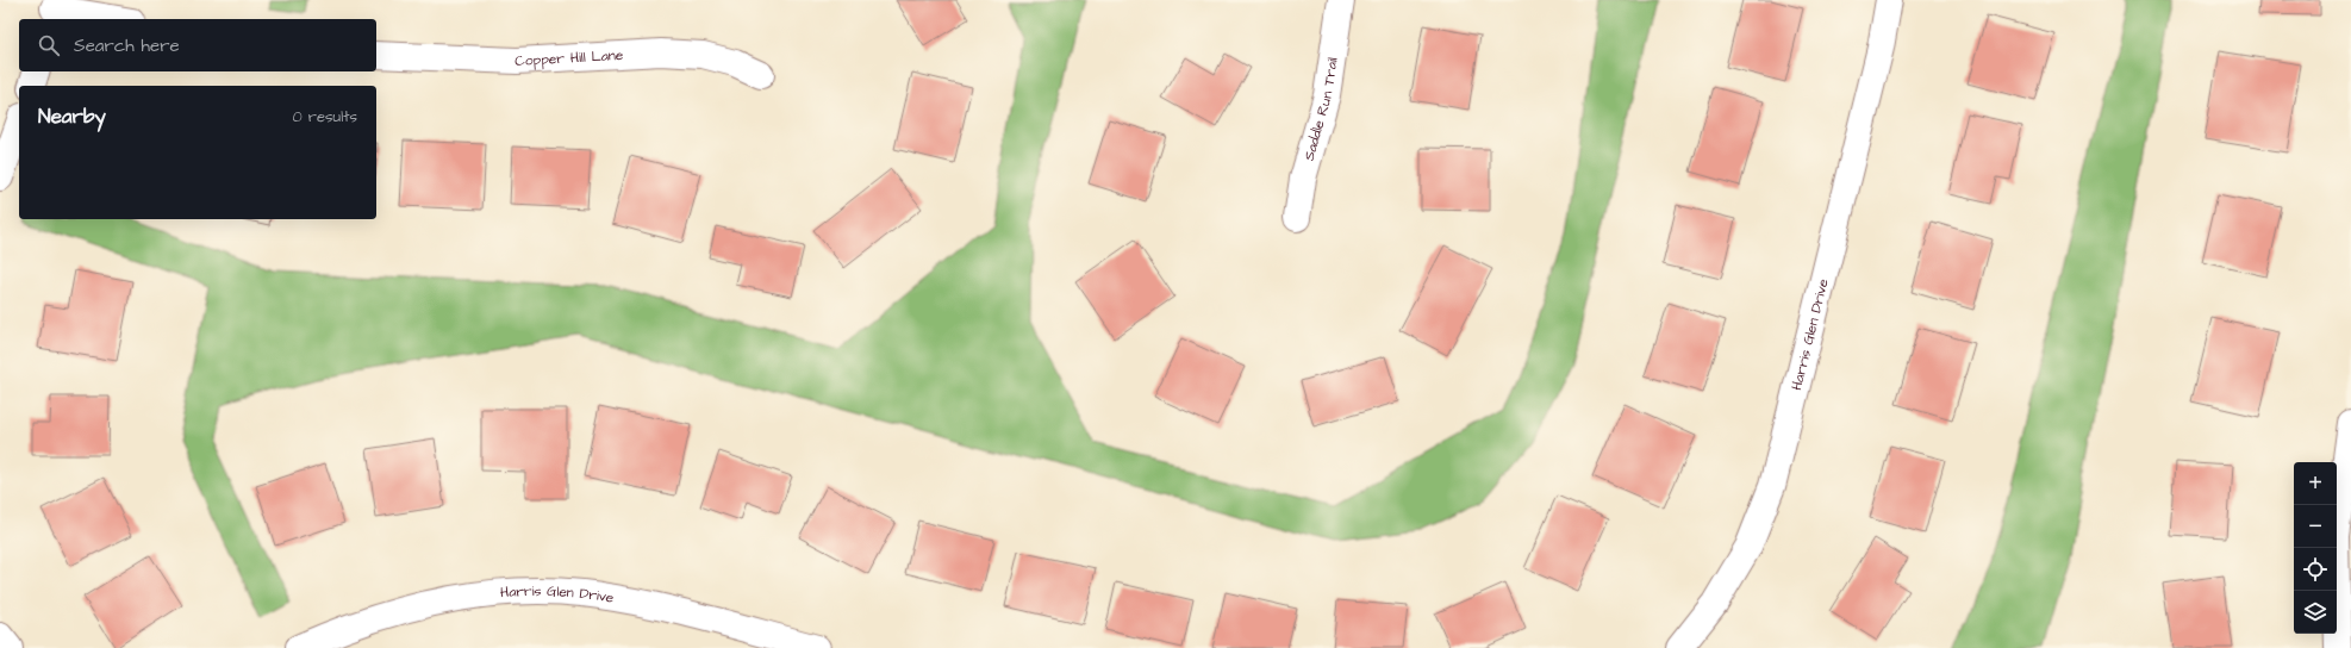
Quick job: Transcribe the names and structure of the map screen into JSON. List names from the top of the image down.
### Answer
{
  "streets": {
    "street": ["Copper Hill Lane", "Saddle Run Trail", "Harris Glen Drive"]
  },
  "page": {
    "search": "Search here",
    "heading": ["Nearby", "0 results"],
    "map_buttons": ["+", "−"]
  }
}
